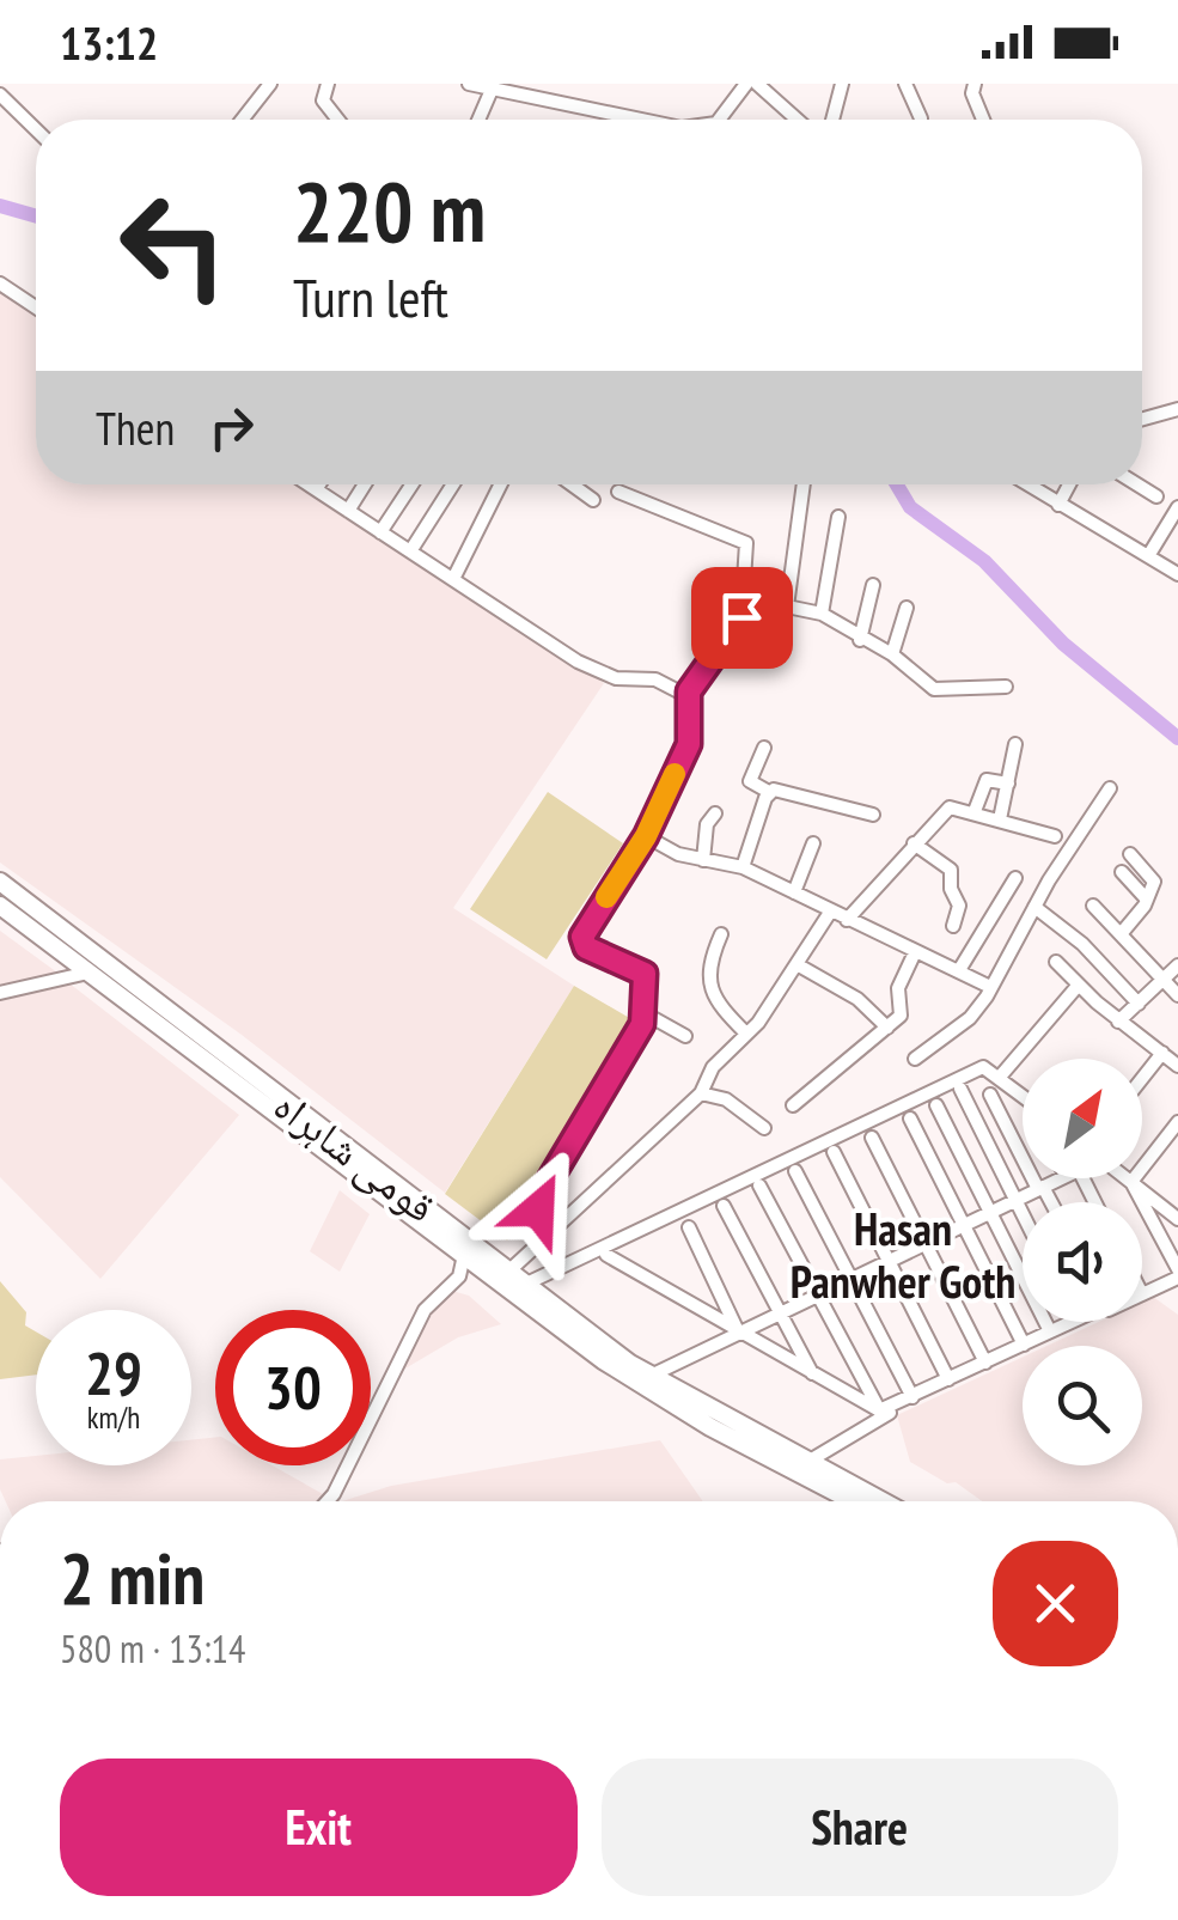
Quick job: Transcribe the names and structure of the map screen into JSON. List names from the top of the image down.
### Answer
{
  "streets": {
    "highway": ["قومی شاہراہ"]
  },
  "districts": ["Hasan Panwher Goth"],
  "north": "top right",
  "page": {
    "status": "13:12",
    "turn": ["220 m", "Turn left"],
    "then": "Then",
    "speed": "29 km/h",
    "limit": "30",
    "heading": ["2 min", "580 m · 13:14"],
    "buttons": ["Exit", "Share"]
  }
}
